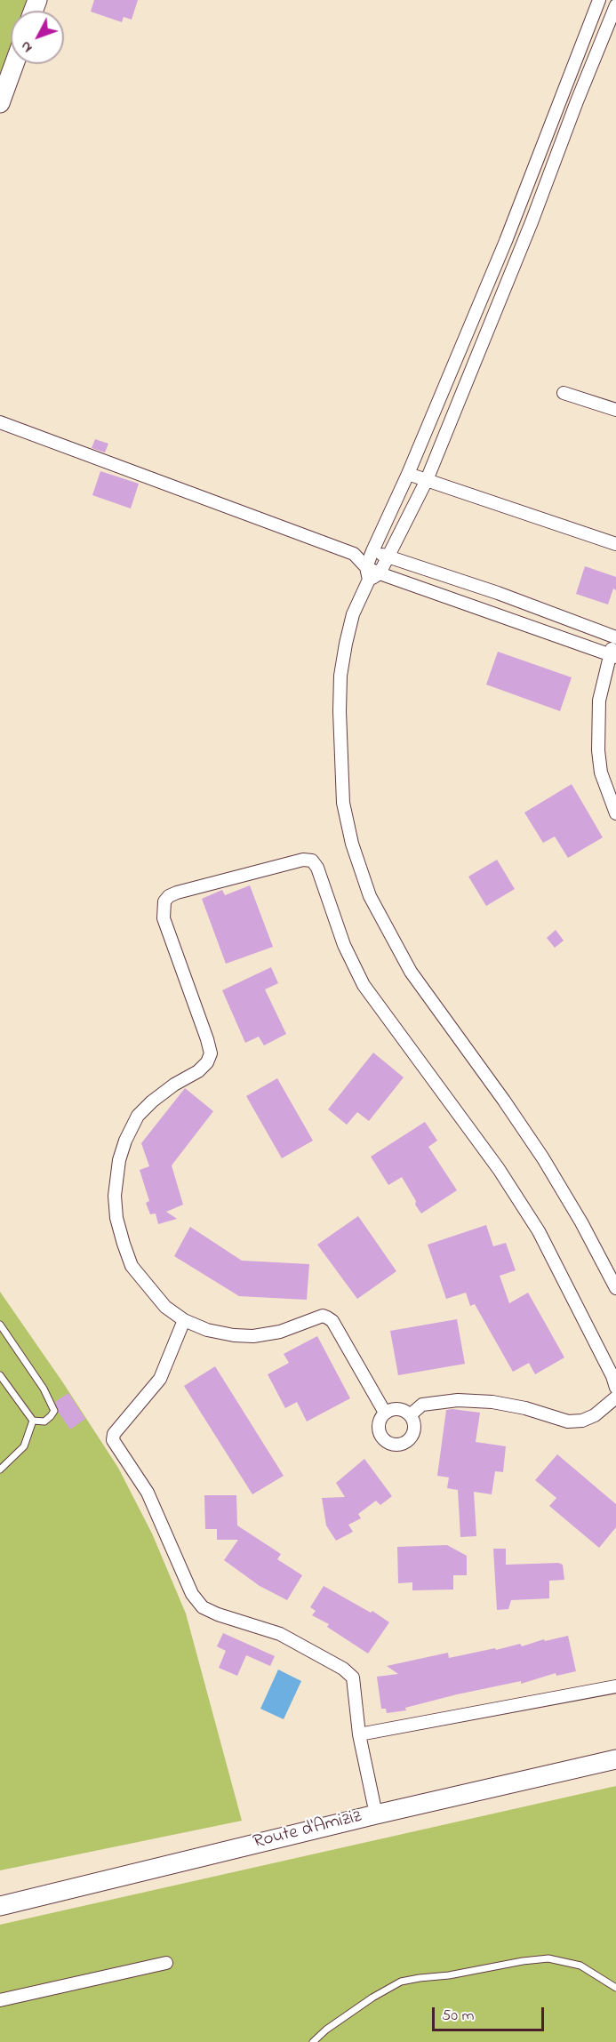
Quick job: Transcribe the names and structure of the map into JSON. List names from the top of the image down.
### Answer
{
  "streets": {
    "main road": ["Route d'Amiziz"]
  },
  "scale_bar": "50 m",
  "north": "bottom left"
}
